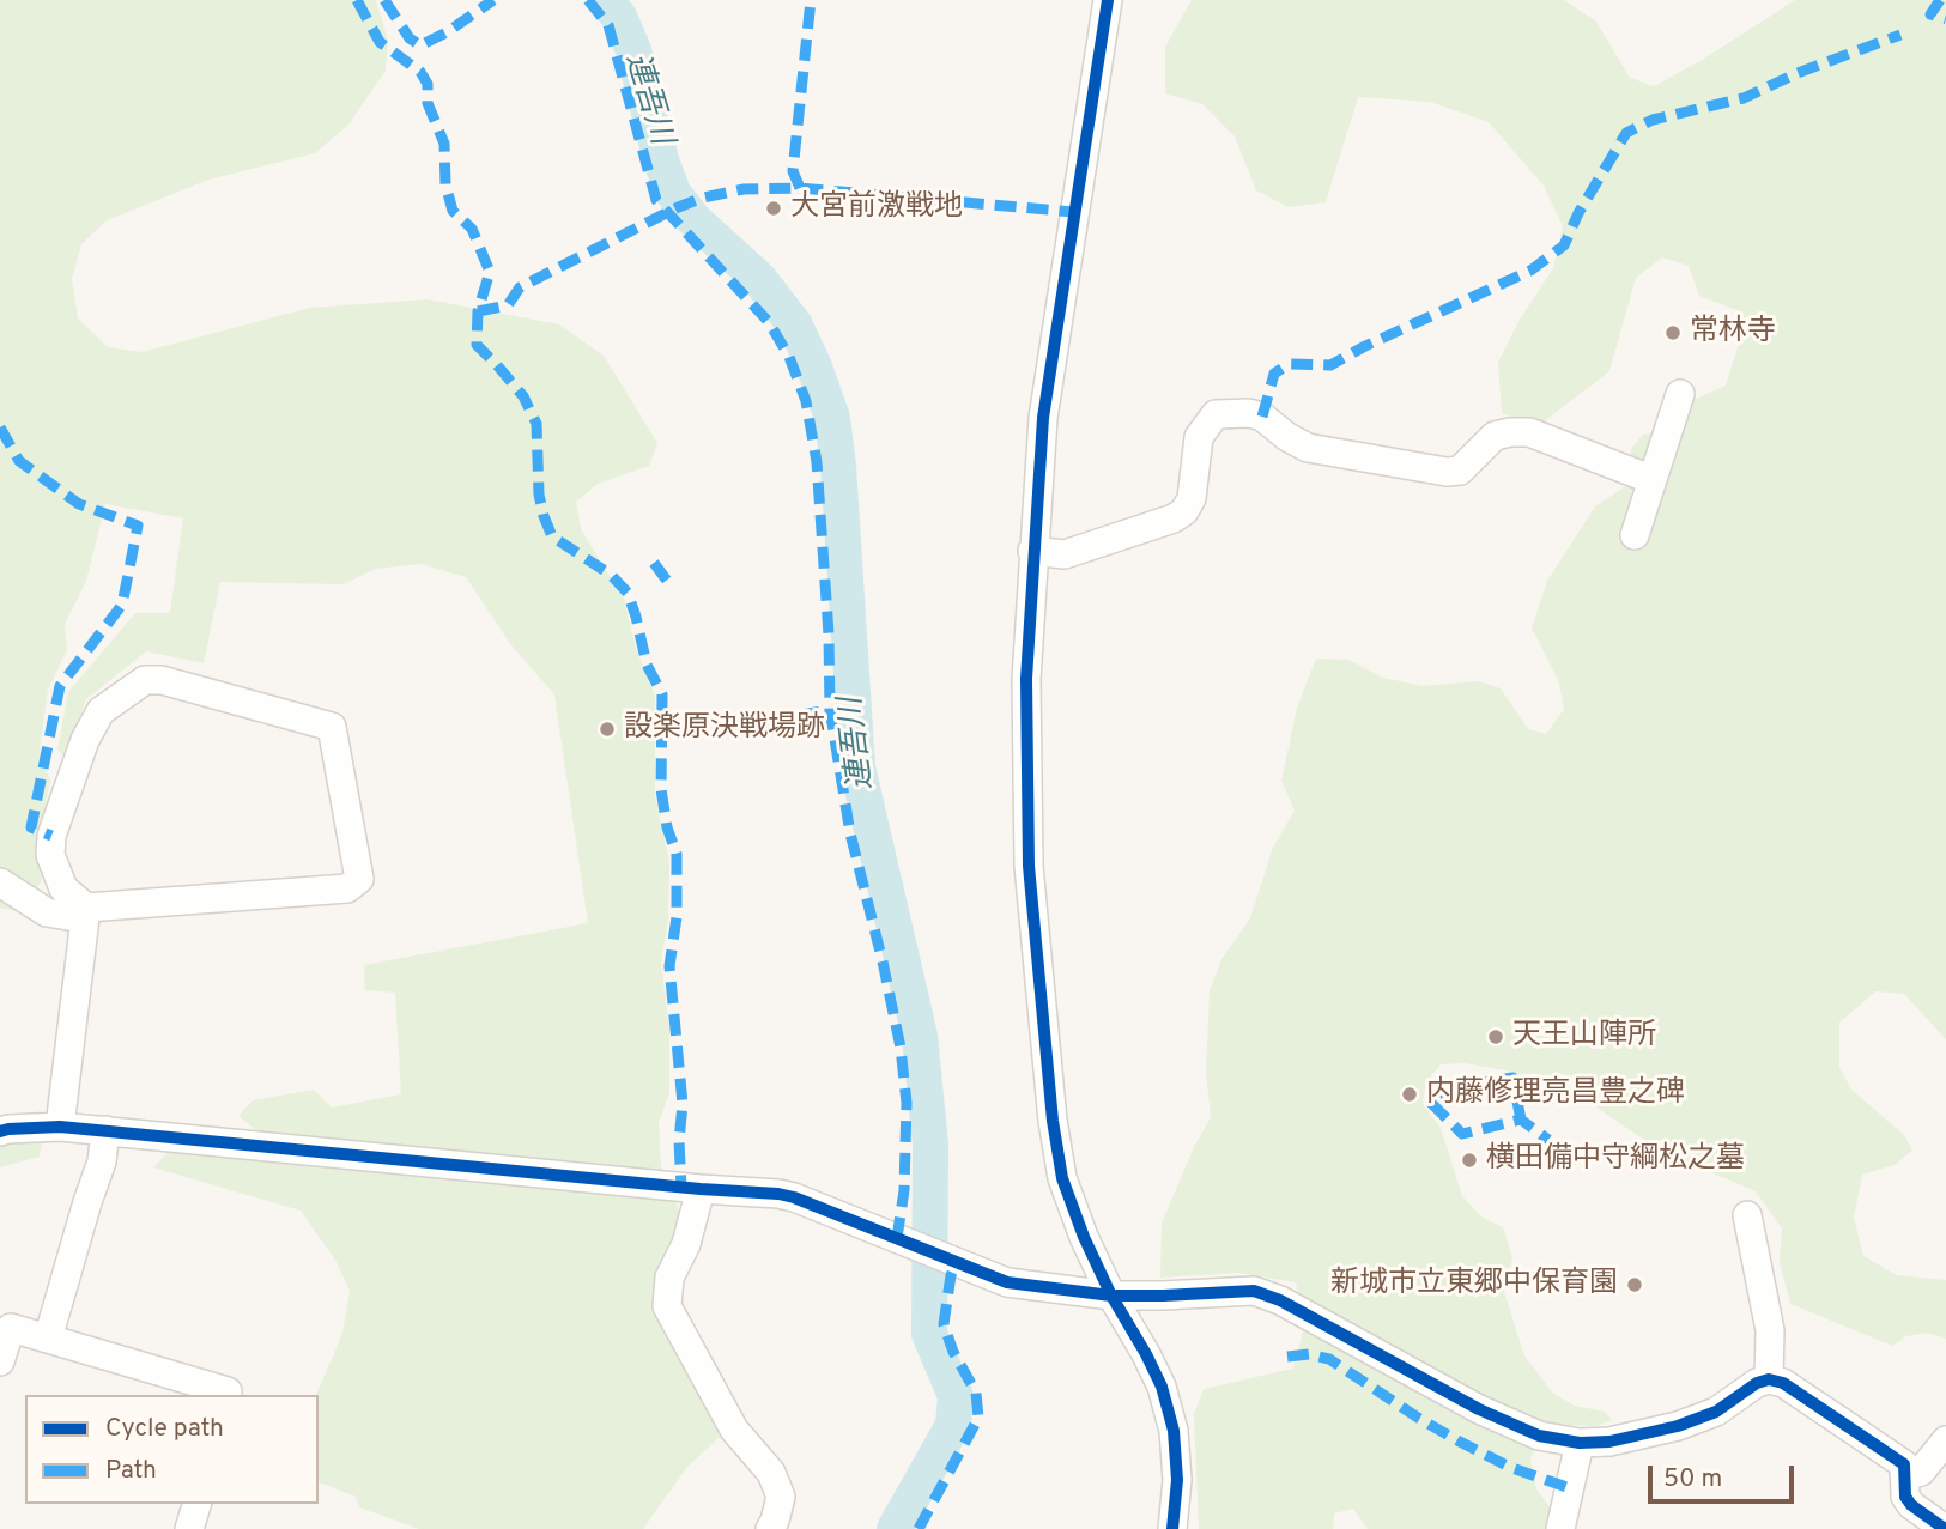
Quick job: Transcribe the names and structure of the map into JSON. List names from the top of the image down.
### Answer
{
  "water": ["連吾川"],
  "places": [
    "大宮前激戦地",
    "常林寺",
    "設楽原決戦場跡",
    "天王山陣所",
    "内藤修理亮昌豊之碑",
    "横田備中守綱松之墓",
    "新城市立東郷中保育園"
  ],
  "legend": ["Cycle path", "Path"],
  "scale_bar": "50 m"
}
